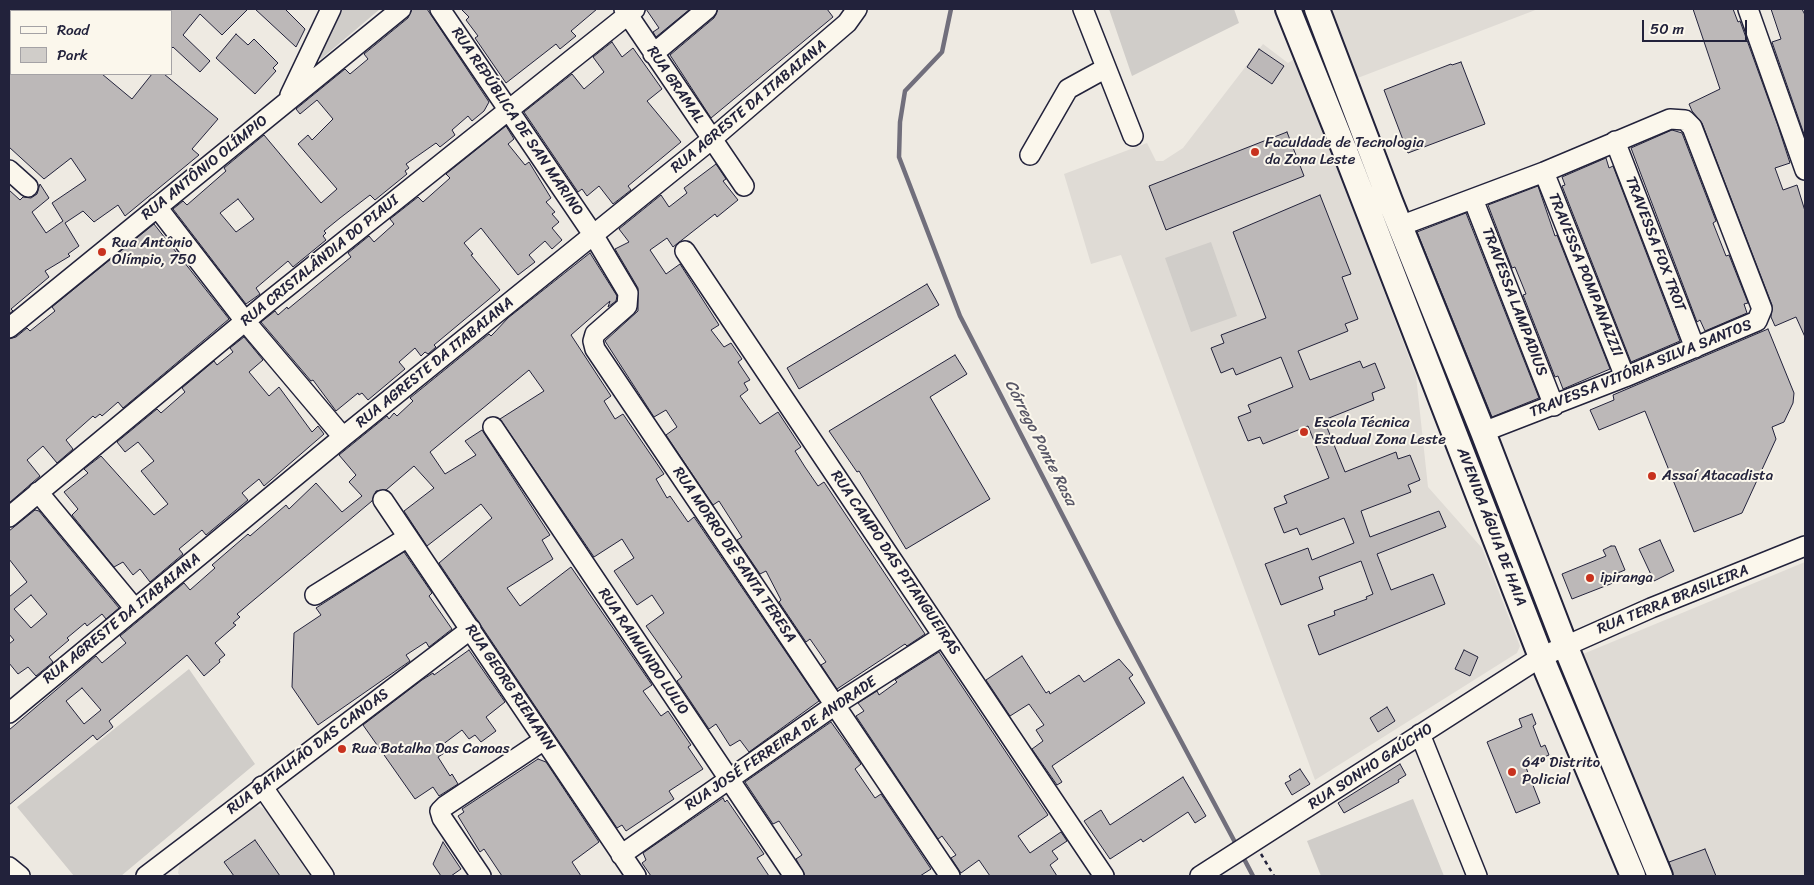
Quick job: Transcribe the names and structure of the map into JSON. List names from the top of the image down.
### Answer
{
  "streets": {
    "main road": ["AVENIDA ÁGUIA DE HAIA"],
    "street": [
      "RUA GRAMAL",
      "RUA AGRESTE DA ITABAIANA",
      "RUA REPÚBLICA DE SAN MARINO",
      "RUA ANTÔNIO OLÍMPIO",
      "TRAVESSA FOX TROT",
      "RUA CRISTALÂNDIA DO PIAUI",
      "TRAVESSA POMPANAZZII",
      "TRAVESSA LAMPADIUS",
      "TRAVESSA VITÓRIA SILVA SANTOS",
      "RUA MORRO DE SANTA TERESA",
      "RUA CAMPO DAS PITANGUEIRAS",
      "RUA TERRA BRASILEIRA",
      "RUA RAIMUNDO LULIO",
      "RUA GEORG RIEMANN",
      "RUA JOSÉ FERREIRA DE ANDRADE",
      "RUA BATALHÃO DAS CANOAS",
      "RUA SONHO GAÚCHO"
    ]
  },
  "crossings": [
    ["RUA GRAMAL", "RUA AGRESTE DA ITABAIANA"],
    ["RUA GRAMAL", "RUA CRISTALÂNDIA DO PIAUI"],
    ["RUA AGRESTE DA ITABAIANA", "RUA REPÚBLICA DE SAN MARINO"],
    ["RUA AGRESTE DA ITABAIANA", "RUA MORRO DE SANTA TERESA"],
    ["RUA REPÚBLICA DE SAN MARINO", "RUA CRISTALÂNDIA DO PIAUI"],
    ["RUA REPÚBLICA DE SAN MARINO", "RUA MORRO DE SANTA TERESA"],
    ["TRAVESSA FOX TROT", "TRAVESSA VITÓRIA SILVA SANTOS"],
    ["TRAVESSA POMPANAZZII", "TRAVESSA VITÓRIA SILVA SANTOS"],
    ["TRAVESSA LAMPADIUS", "TRAVESSA VITÓRIA SILVA SANTOS"],
    ["TRAVESSA VITÓRIA SILVA SANTOS", "AVENIDA ÁGUIA DE HAIA"],
    ["AVENIDA ÁGUIA DE HAIA", "RUA TERRA BRASILEIRA"],
    ["AVENIDA ÁGUIA DE HAIA", "RUA SONHO GAÚCHO"],
    ["RUA MORRO DE SANTA TERESA", "RUA JOSÉ FERREIRA DE ANDRADE"],
    ["RUA CAMPO DAS PITANGUEIRAS", "RUA JOSÉ FERREIRA DE ANDRADE"],
    ["RUA TERRA BRASILEIRA", "RUA SONHO GAÚCHO"],
    ["RUA RAIMUNDO LULIO", "RUA JOSÉ FERREIRA DE ANDRADE"],
    ["RUA GEORG RIEMANN", "RUA JOSÉ FERREIRA DE ANDRADE"],
    ["RUA GEORG RIEMANN", "RUA BATALHÃO DAS CANOAS"]
  ],
  "water": ["Córrego Ponte Rasa"],
  "places": [
    "Faculdade de Tecnologia da Zona Leste",
    "Rua Antônio Olímpio, 750",
    "Escola Técnica Estadual Zona Leste",
    "Assaí Atacadista",
    "ipiranga",
    "Rua Batalha Das Canoas",
    "64º Distrito Policial"
  ],
  "legend": ["Road", "Park"],
  "scale_bar": "50 m"
}
